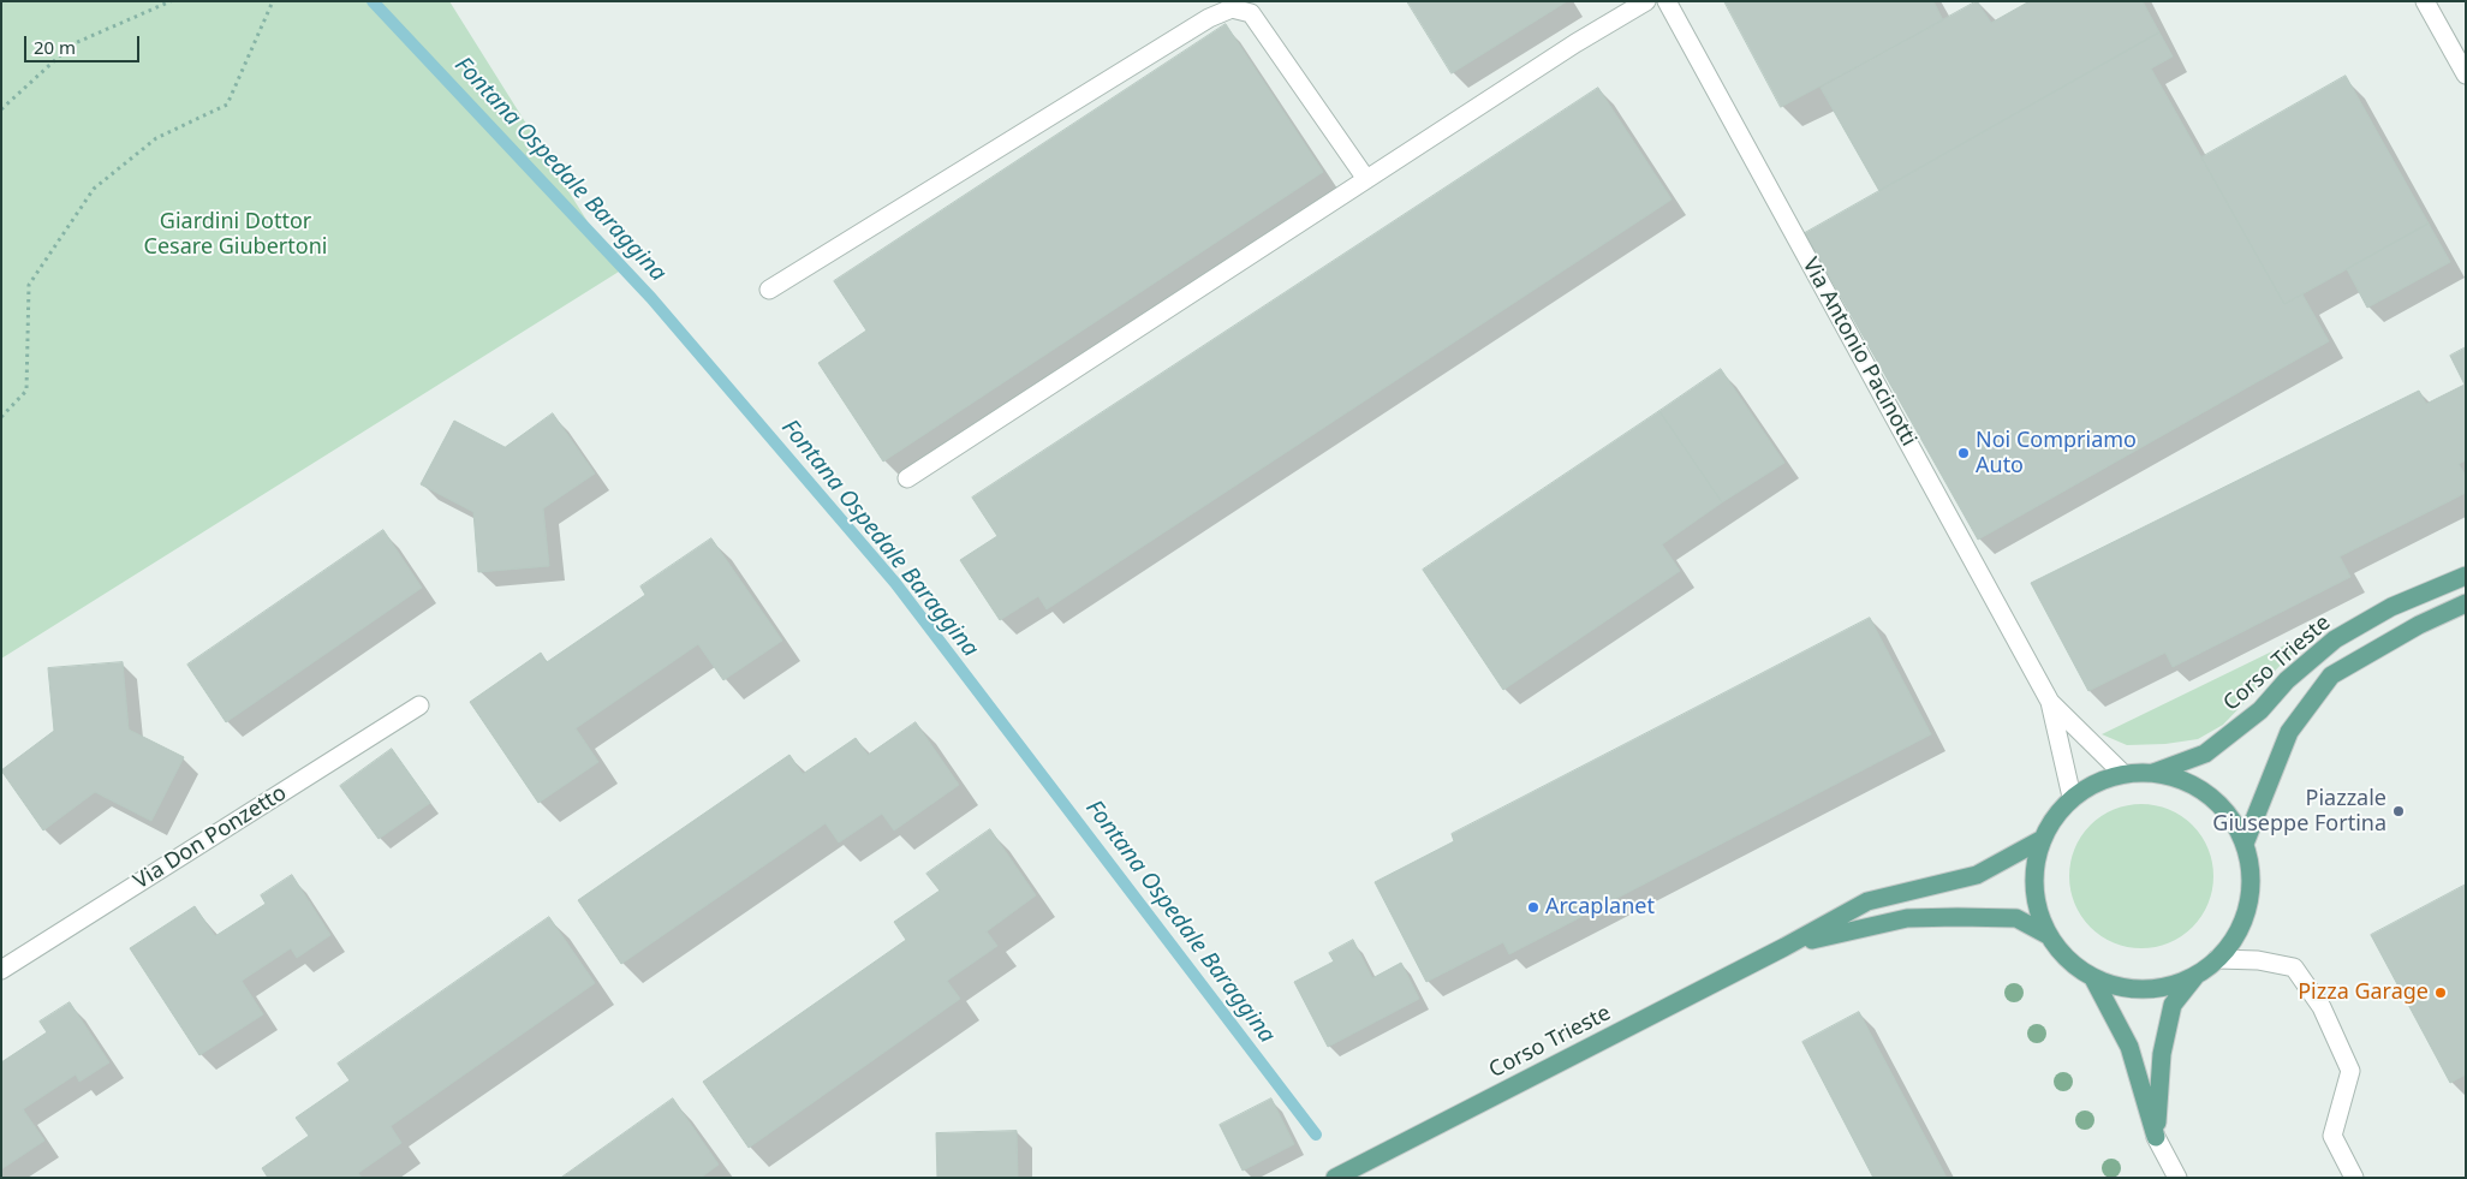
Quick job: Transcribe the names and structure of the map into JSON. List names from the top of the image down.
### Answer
{
  "streets": {
    "main road": ["Corso Trieste"],
    "street": ["Via Antonio Pacinotti", "Via Don Ponzetto"]
  },
  "water": ["Fontana Ospedale Baraggina"],
  "parks": ["Giardini Dottor Cesare Giubertoni"],
  "places": [
    "Noi Compriamo Auto",
    "Piazzale Giuseppe Fortina",
    "Arcaplanet",
    "Pizza Garage"
  ],
  "scale_bar": "20 m"
}
